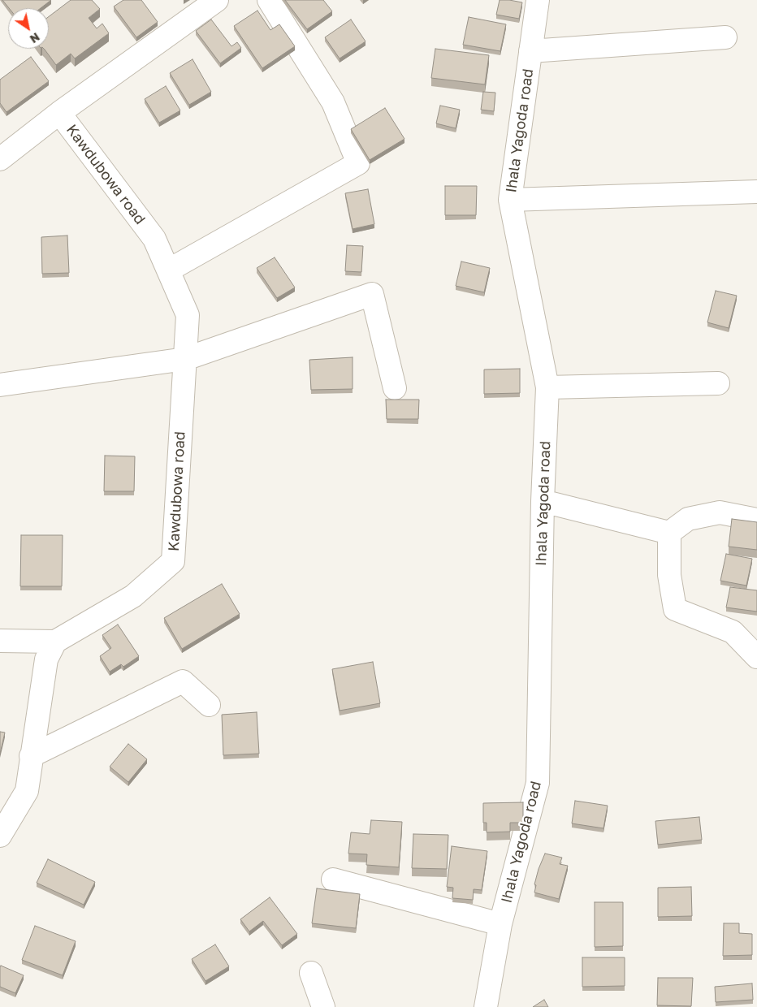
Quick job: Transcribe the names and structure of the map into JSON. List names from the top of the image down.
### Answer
{
  "streets": {
    "street": ["Ihala Yagoda road", "Kawdubowa road"]
  },
  "north": "bottom right"
}
